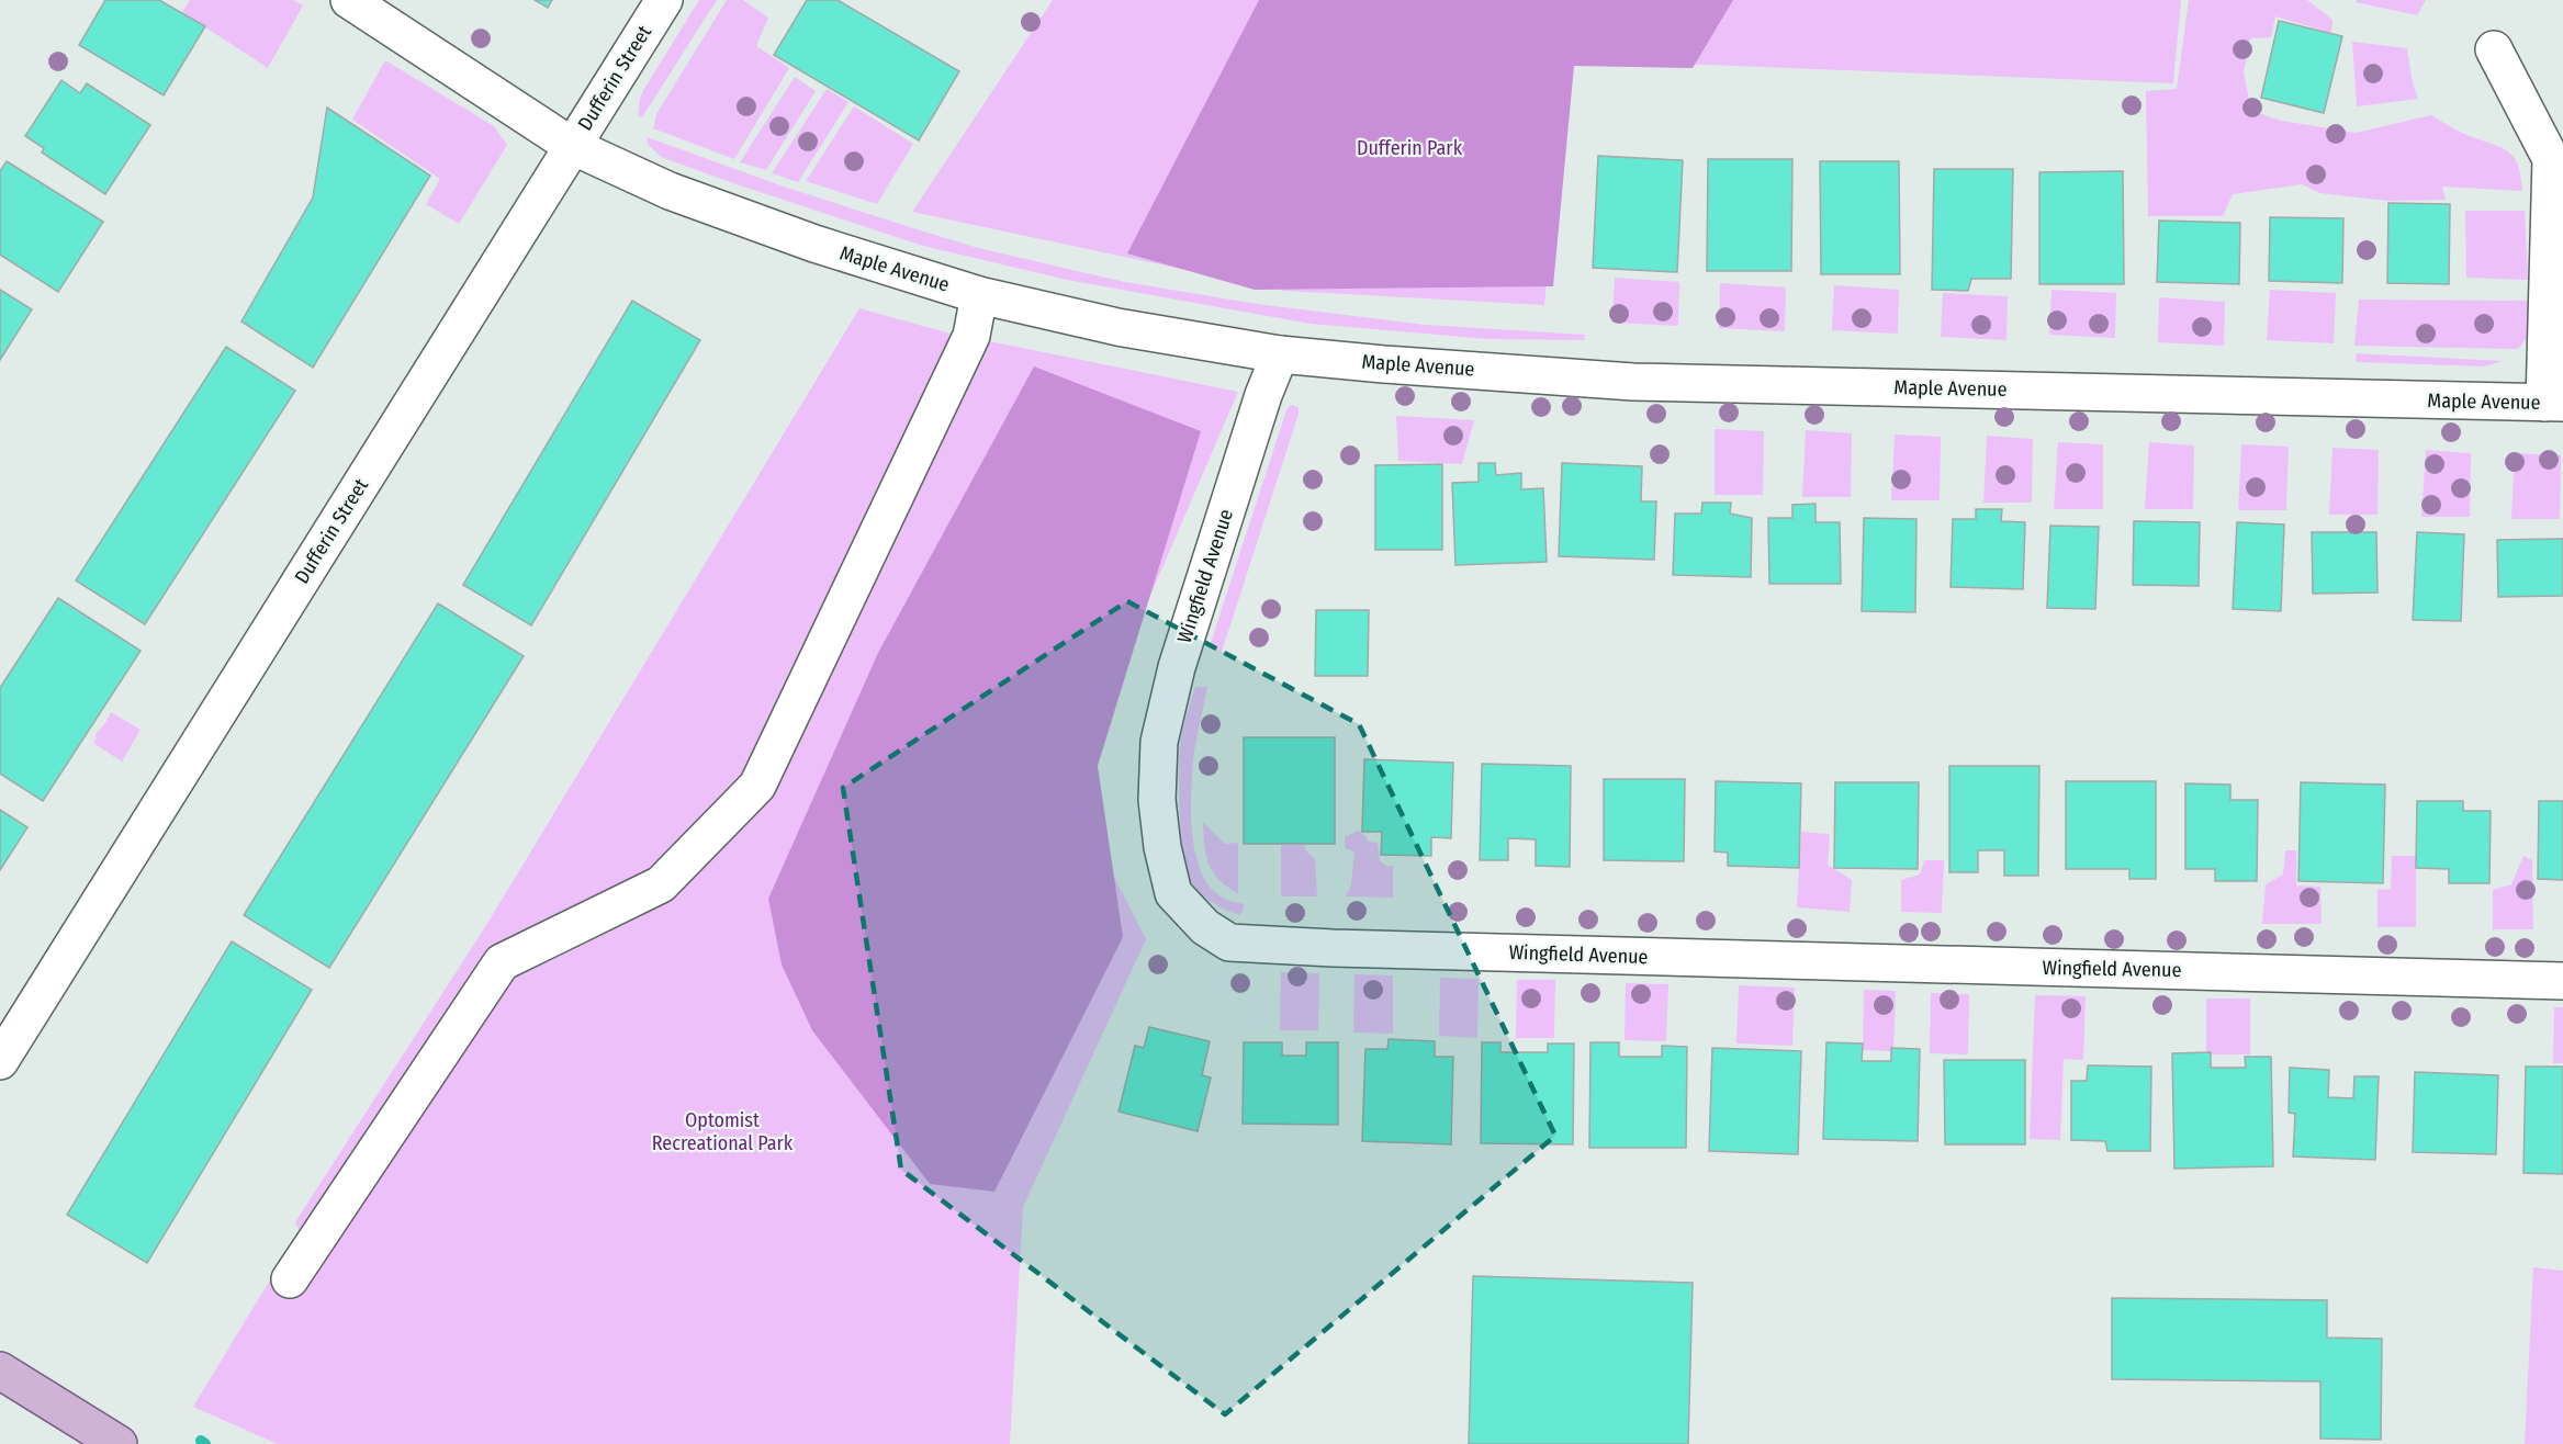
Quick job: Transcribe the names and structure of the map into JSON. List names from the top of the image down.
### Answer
{
  "streets": {
    "street": ["Dufferin Street", "Maple Avenue", "Wingfield Avenue"]
  },
  "crossings": [
    ["Dufferin Street", "Maple Avenue"],
    ["Maple Avenue", "Wingfield Avenue"]
  ],
  "parks": ["Dufferin Park", "Optomist Recreational Park"]
}
